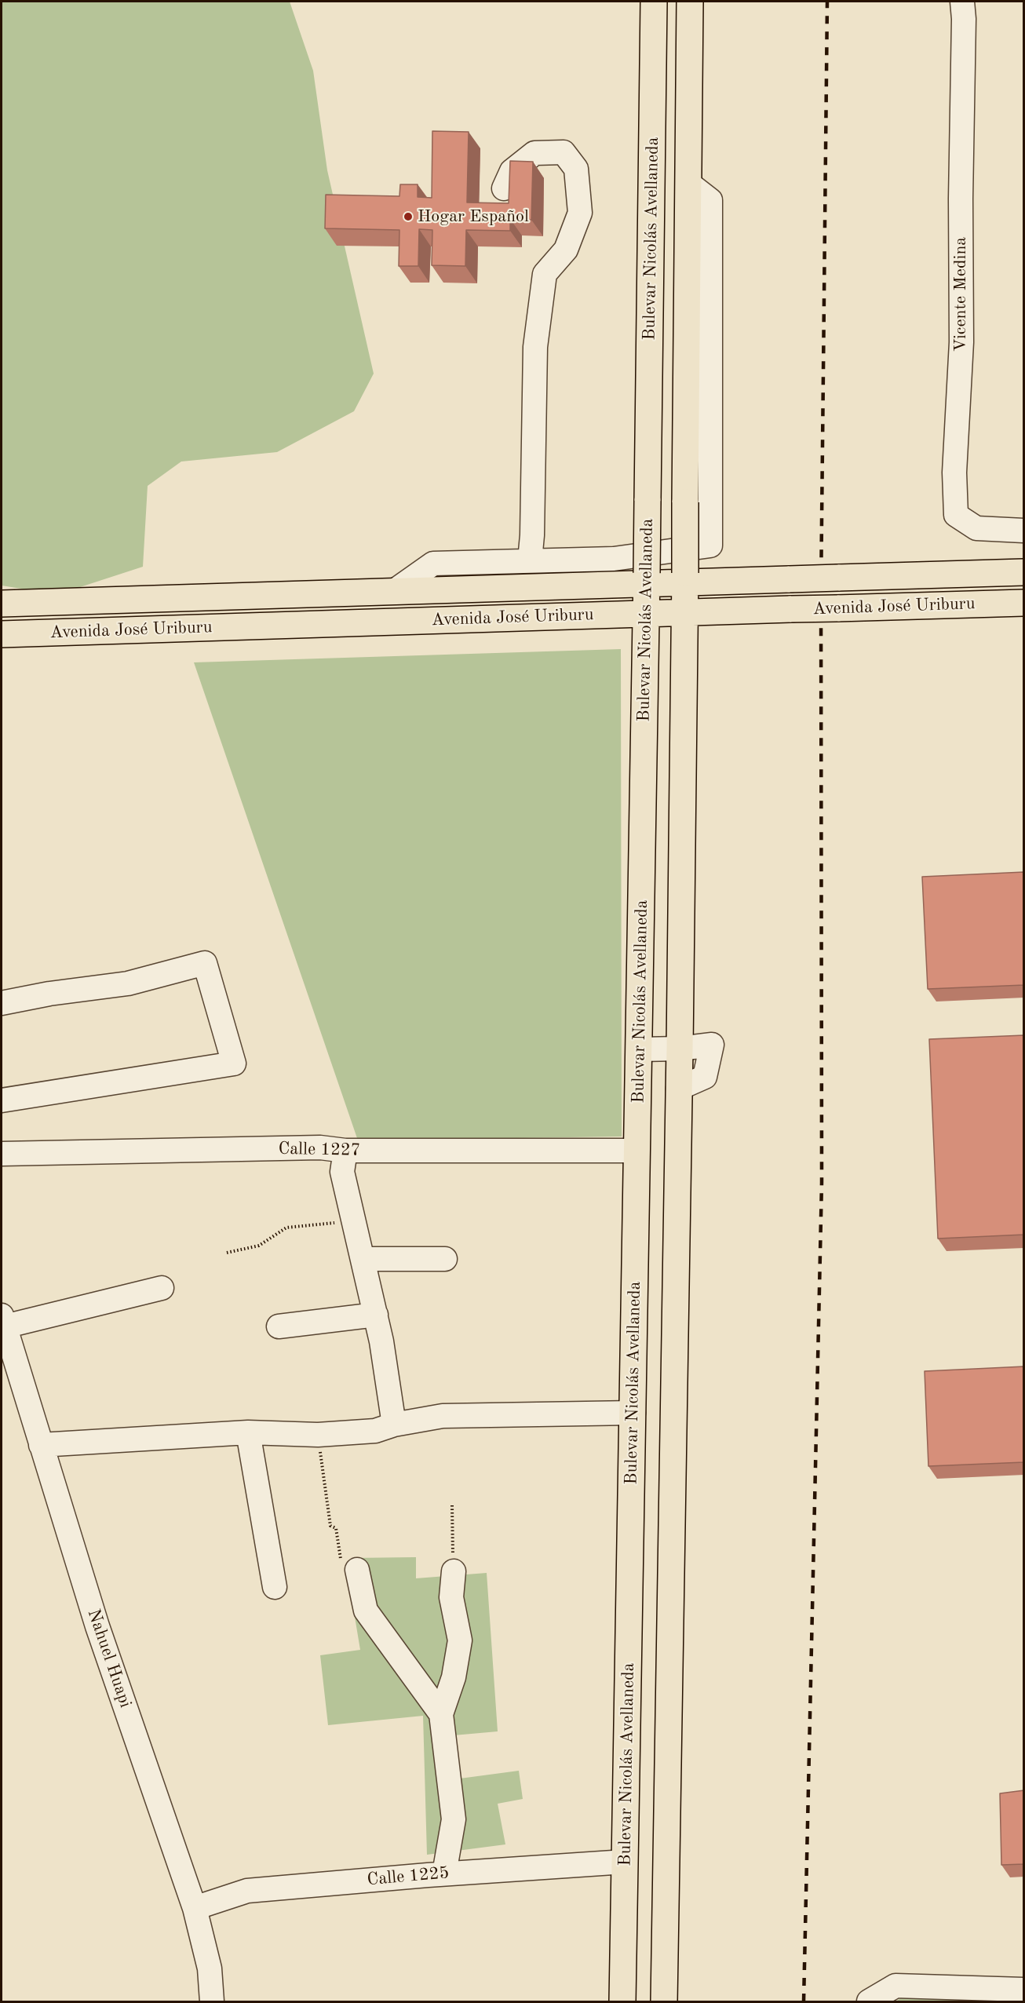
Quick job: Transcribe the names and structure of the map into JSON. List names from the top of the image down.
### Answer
{
  "streets": {
    "main road": ["Bulevar Nicolás Avellaneda", "Avenida José Uriburu"],
    "street": [
      "Vicente Medina",
      "Calle 1227",
      "Nahuel Huapi",
      "Calle 1225"
    ]
  },
  "crossings": [
    ["Bulevar Nicolás Avellaneda", "Avenida José Uriburu"],
    ["Bulevar Nicolás Avellaneda", "Calle 1227"],
    ["Bulevar Nicolás Avellaneda", "Calle 1225"],
    ["Nahuel Huapi", "Calle 1225"]
  ],
  "places": ["Hogar Español"]
}
